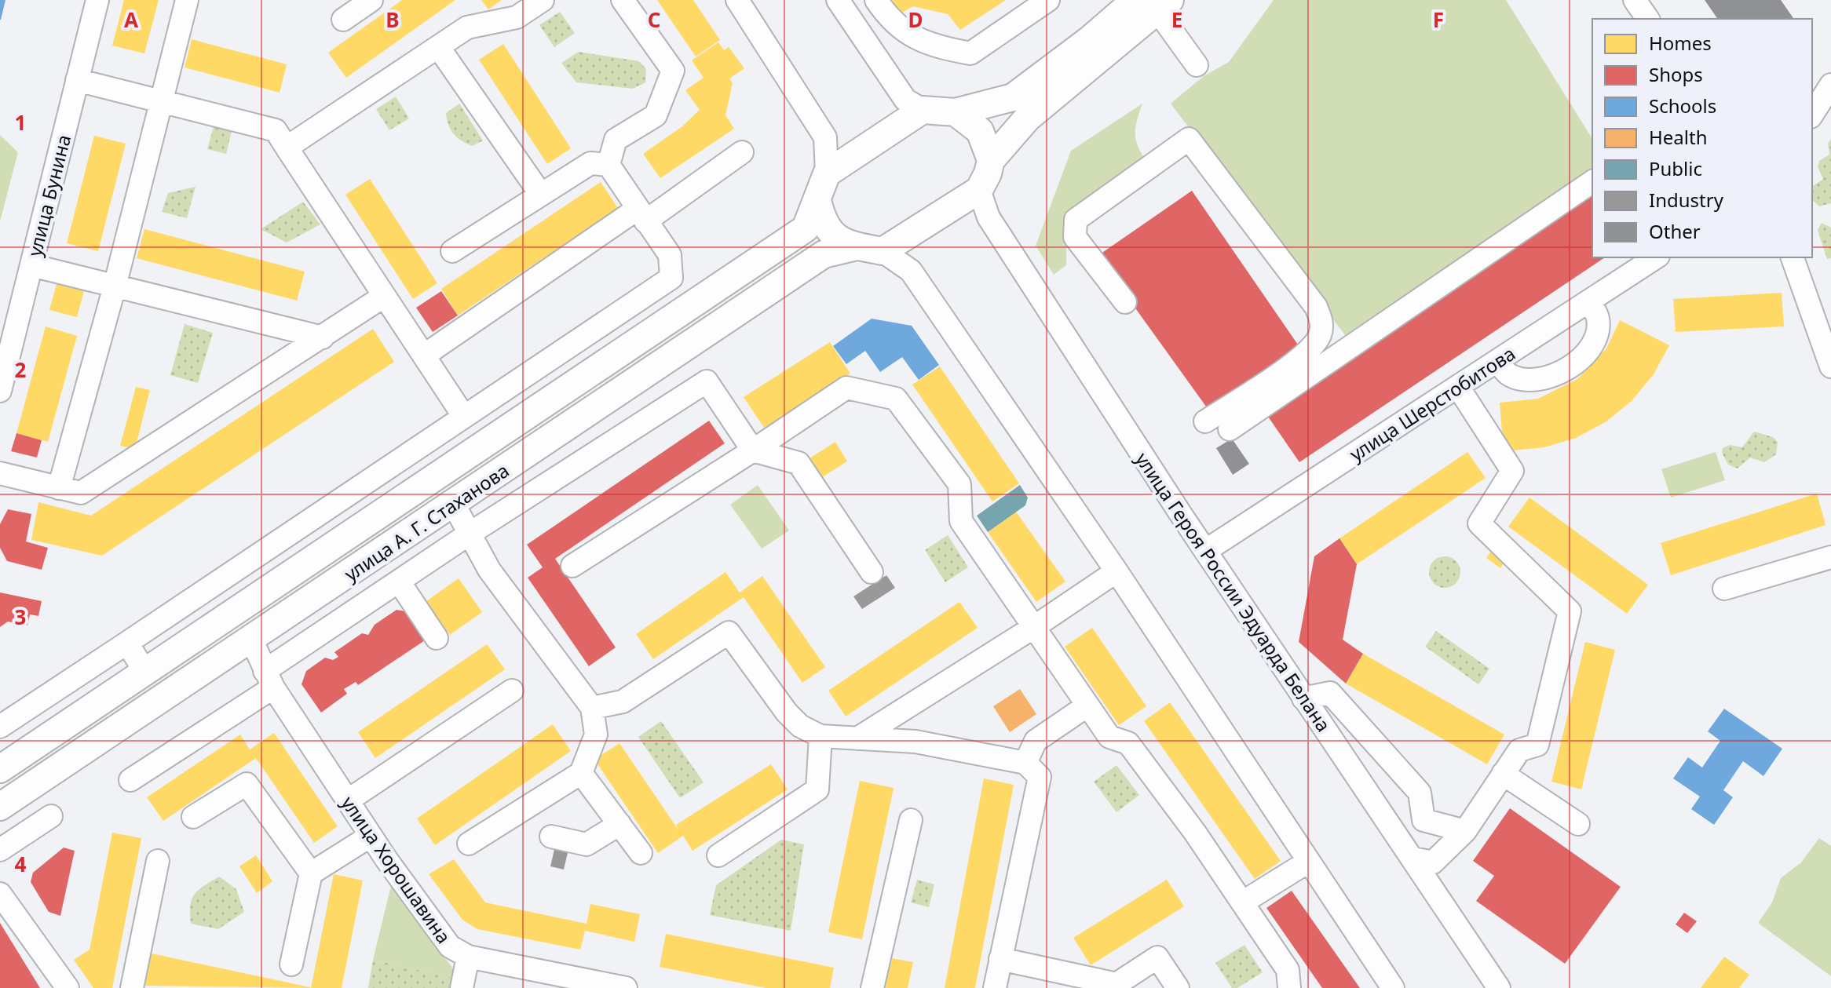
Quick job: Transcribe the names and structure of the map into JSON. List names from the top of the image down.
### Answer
{
  "streets": {
    "main road": ["улица А. Г. Стаханова"],
    "street": [
      "улица Бунина",
      "улица Шерстобитова",
      "улица Героя России Эдуарда Белана",
      "улица Хорошавина"
    ]
  },
  "crossings": [
    ["улица Шерстобитова", "улица Героя России Эдуарда Белана"],
    ["улица А. Г. Стаханова", "улица Хорошавина"]
  ],
  "legend": [
    "Homes",
    "Shops",
    "Schools",
    "Health",
    "Public",
    "Industry",
    "Other"
  ],
  "grid": {
    "columns": [
      "A",
      "B",
      "C",
      "D",
      "E",
      "F"
    ],
    "rows": [
      "1",
      "2",
      "3",
      "4"
    ]
  }
}
